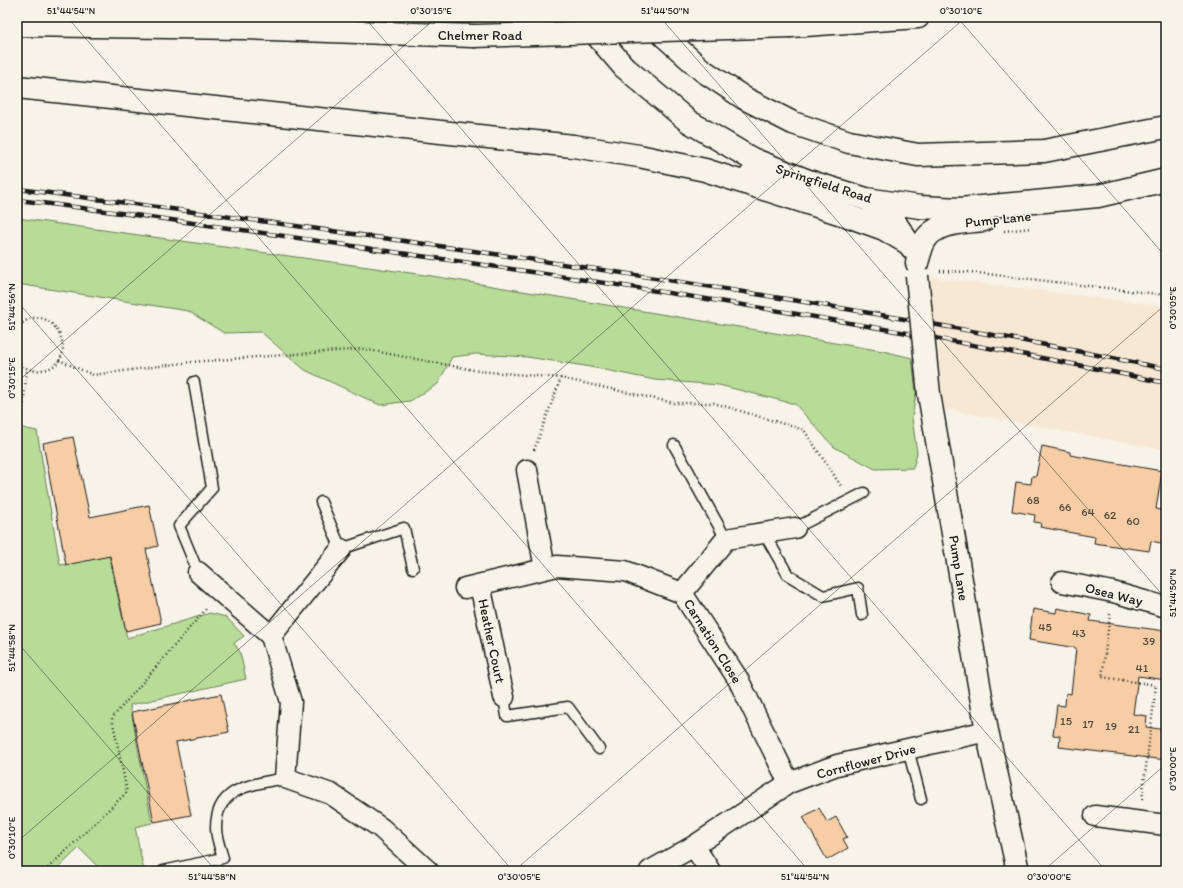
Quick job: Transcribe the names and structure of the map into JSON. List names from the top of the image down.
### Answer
{
  "streets": {
    "main road": ["Chelmer Road", "Springfield Road", "Pump Lane"],
    "street": [
      "Osea Way",
      "Heather Court",
      "Carnation Close",
      "Cornflower Drive"
    ]
  },
  "crossings": [
    ["Springfield Road", "Pump Lane"],
    ["Pump Lane", "Cornflower Drive"],
    ["Heather Court", "Carnation Close"],
    ["Carnation Close", "Cornflower Drive"]
  ],
  "house_numbers": [
    "68",
    "66",
    "64",
    "62",
    "60",
    "45",
    "43",
    "39",
    "41",
    "15",
    "17",
    "19",
    "21"
  ],
  "coordinates": [
    "51°44'54\"N",
    "0°30'15\"E",
    "51°44'50\"N",
    "0°30'10\"E",
    "51°44'56\"N",
    "0°30'05\"E",
    "51°44'58\"N",
    "0°30'00\"E"
  ]
}
